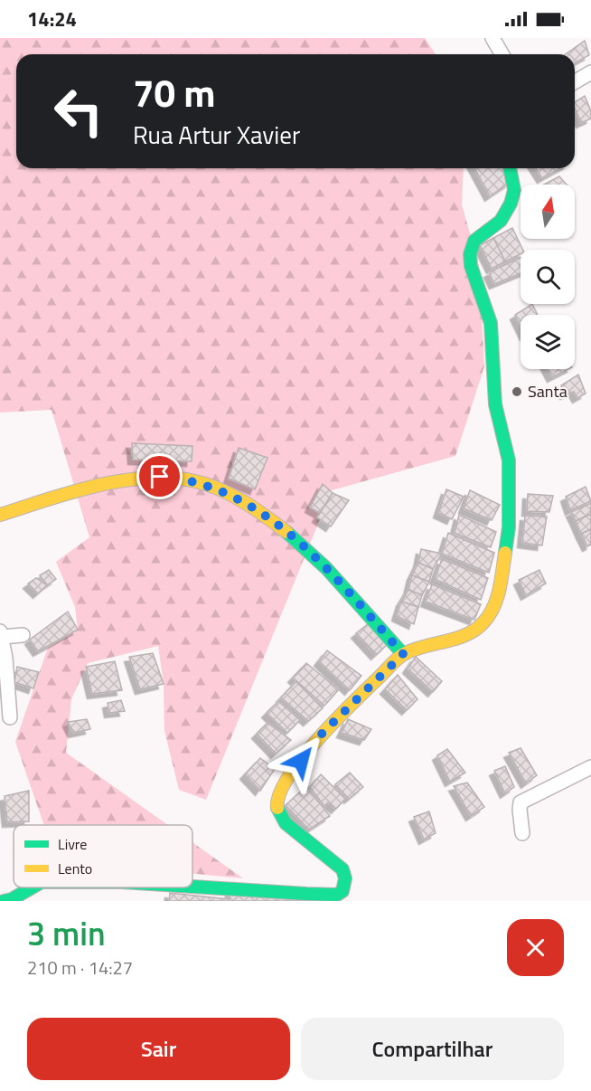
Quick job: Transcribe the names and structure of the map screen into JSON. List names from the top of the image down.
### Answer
{
  "places": ["Santa"],
  "legend": ["Livre", "Lento"],
  "north": "top",
  "page": {
    "status": "14:24",
    "turn": ["70 m", "Rua Artur Xavier"],
    "heading": ["3 min", "210 m · 14:27"],
    "buttons": ["Sair", "Compartilhar"]
  }
}
